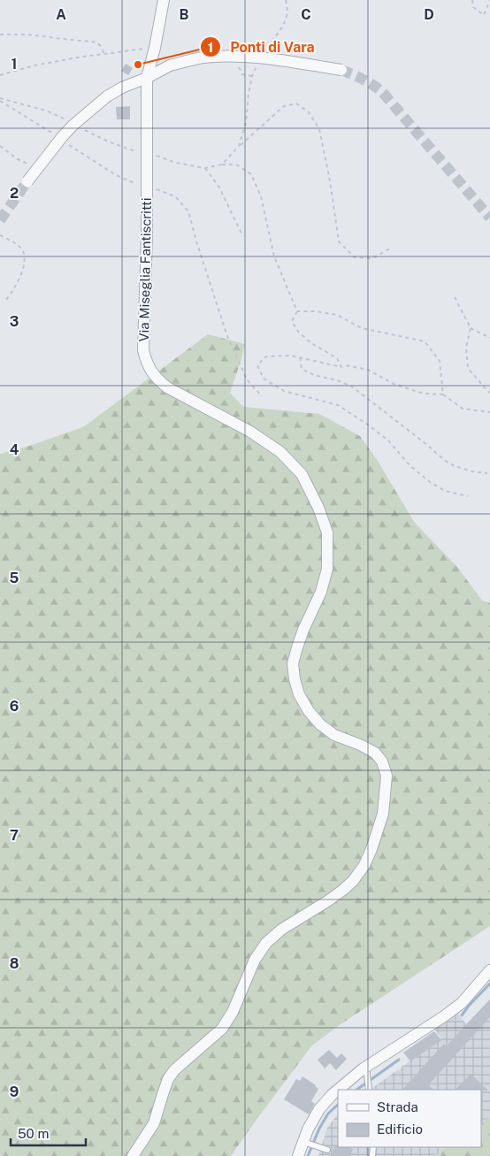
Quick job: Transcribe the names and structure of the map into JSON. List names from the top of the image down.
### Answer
{
  "streets": {
    "street": ["Via Miseglia Fantiscritti"]
  },
  "places": ["Ponti di Vara"],
  "legend": ["Strada", "Edificio"],
  "scale_bar": "50 m",
  "grid": {
    "columns": [
      "A",
      "B",
      "C",
      "D"
    ],
    "rows": [
      "1",
      "2",
      "3",
      "4",
      "5",
      "6",
      "7",
      "8",
      "9"
    ]
  }
}
